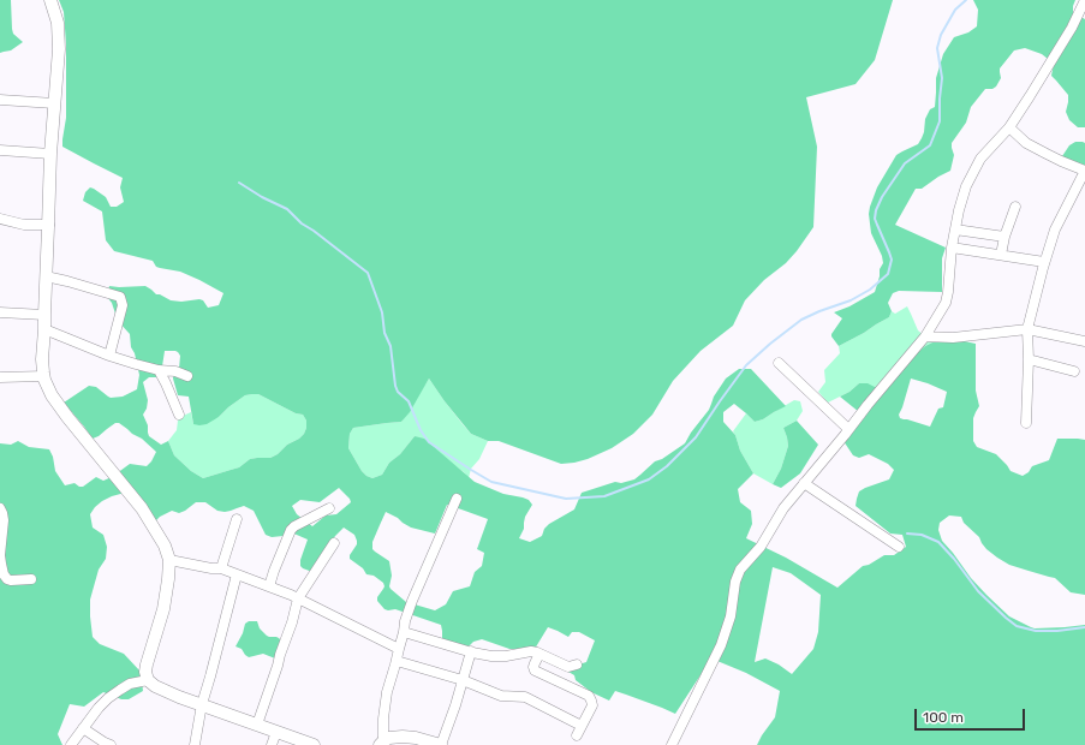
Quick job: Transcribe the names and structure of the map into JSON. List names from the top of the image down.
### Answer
{
  "scale_bar": "100 m"
}
